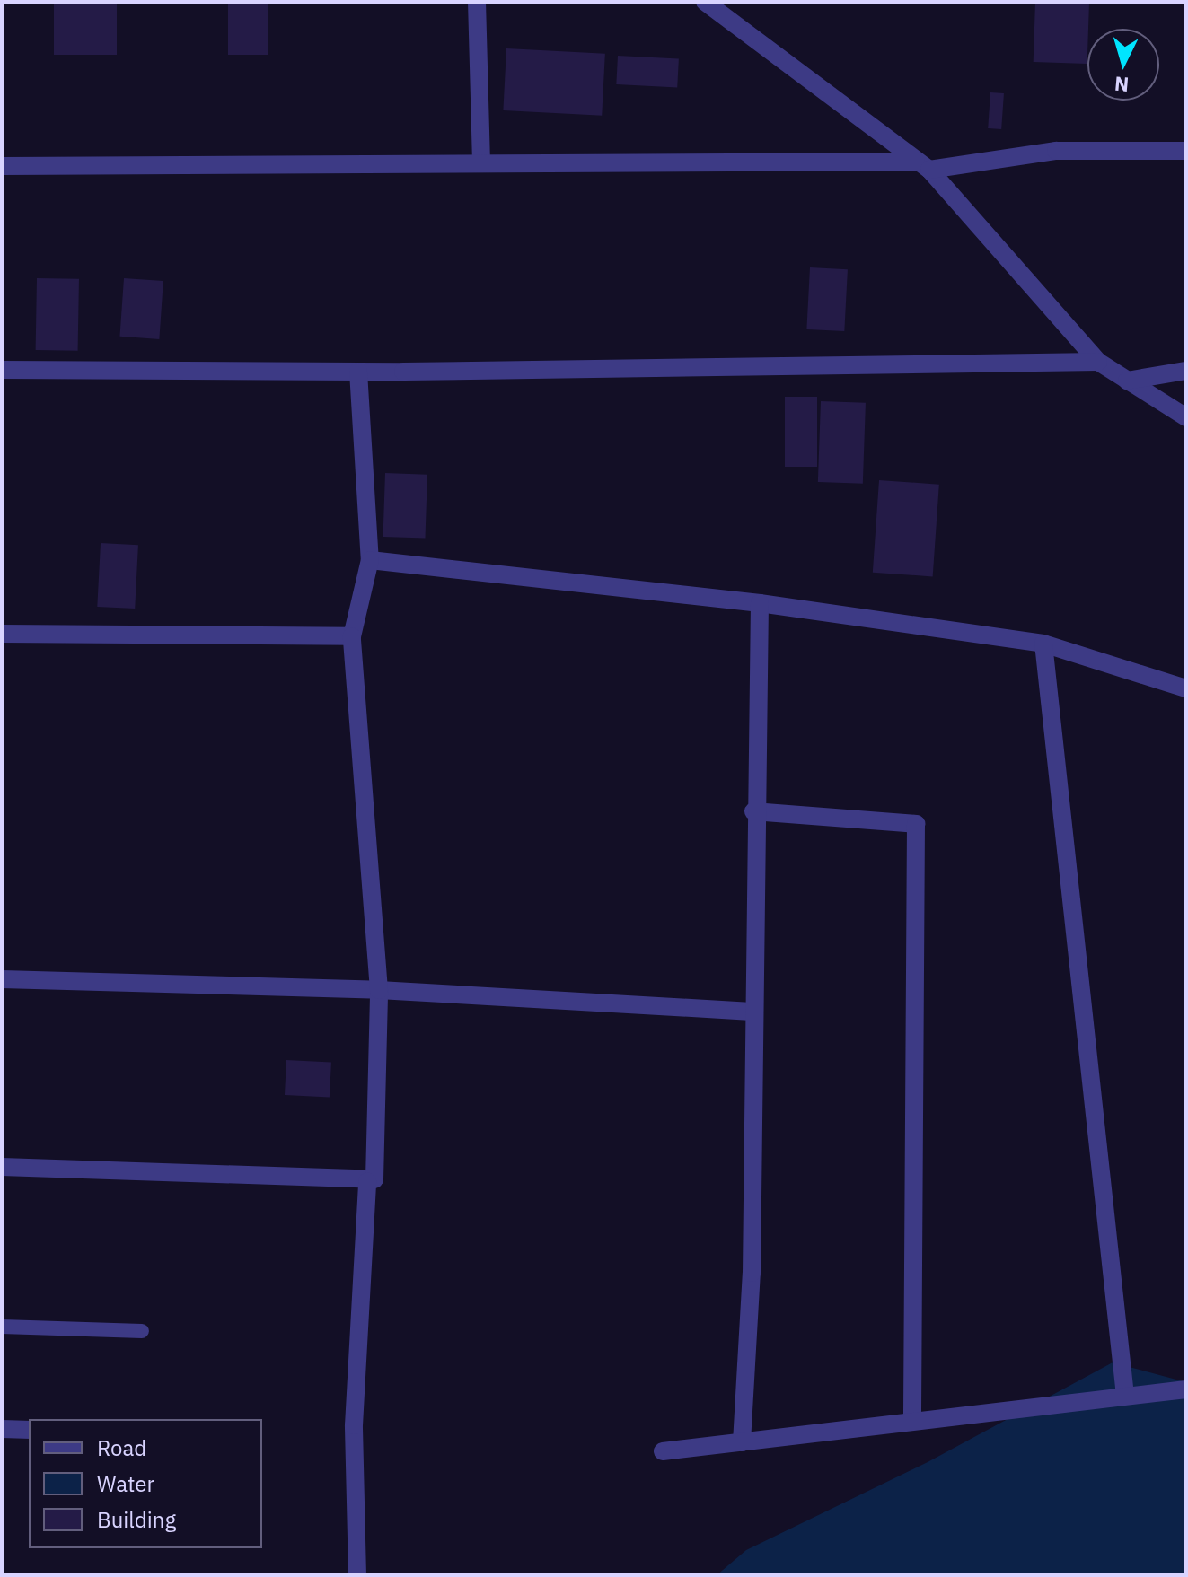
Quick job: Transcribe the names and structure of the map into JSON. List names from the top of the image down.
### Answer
{
  "legend": ["Road", "Water", "Building"],
  "north": "bottom"
}
